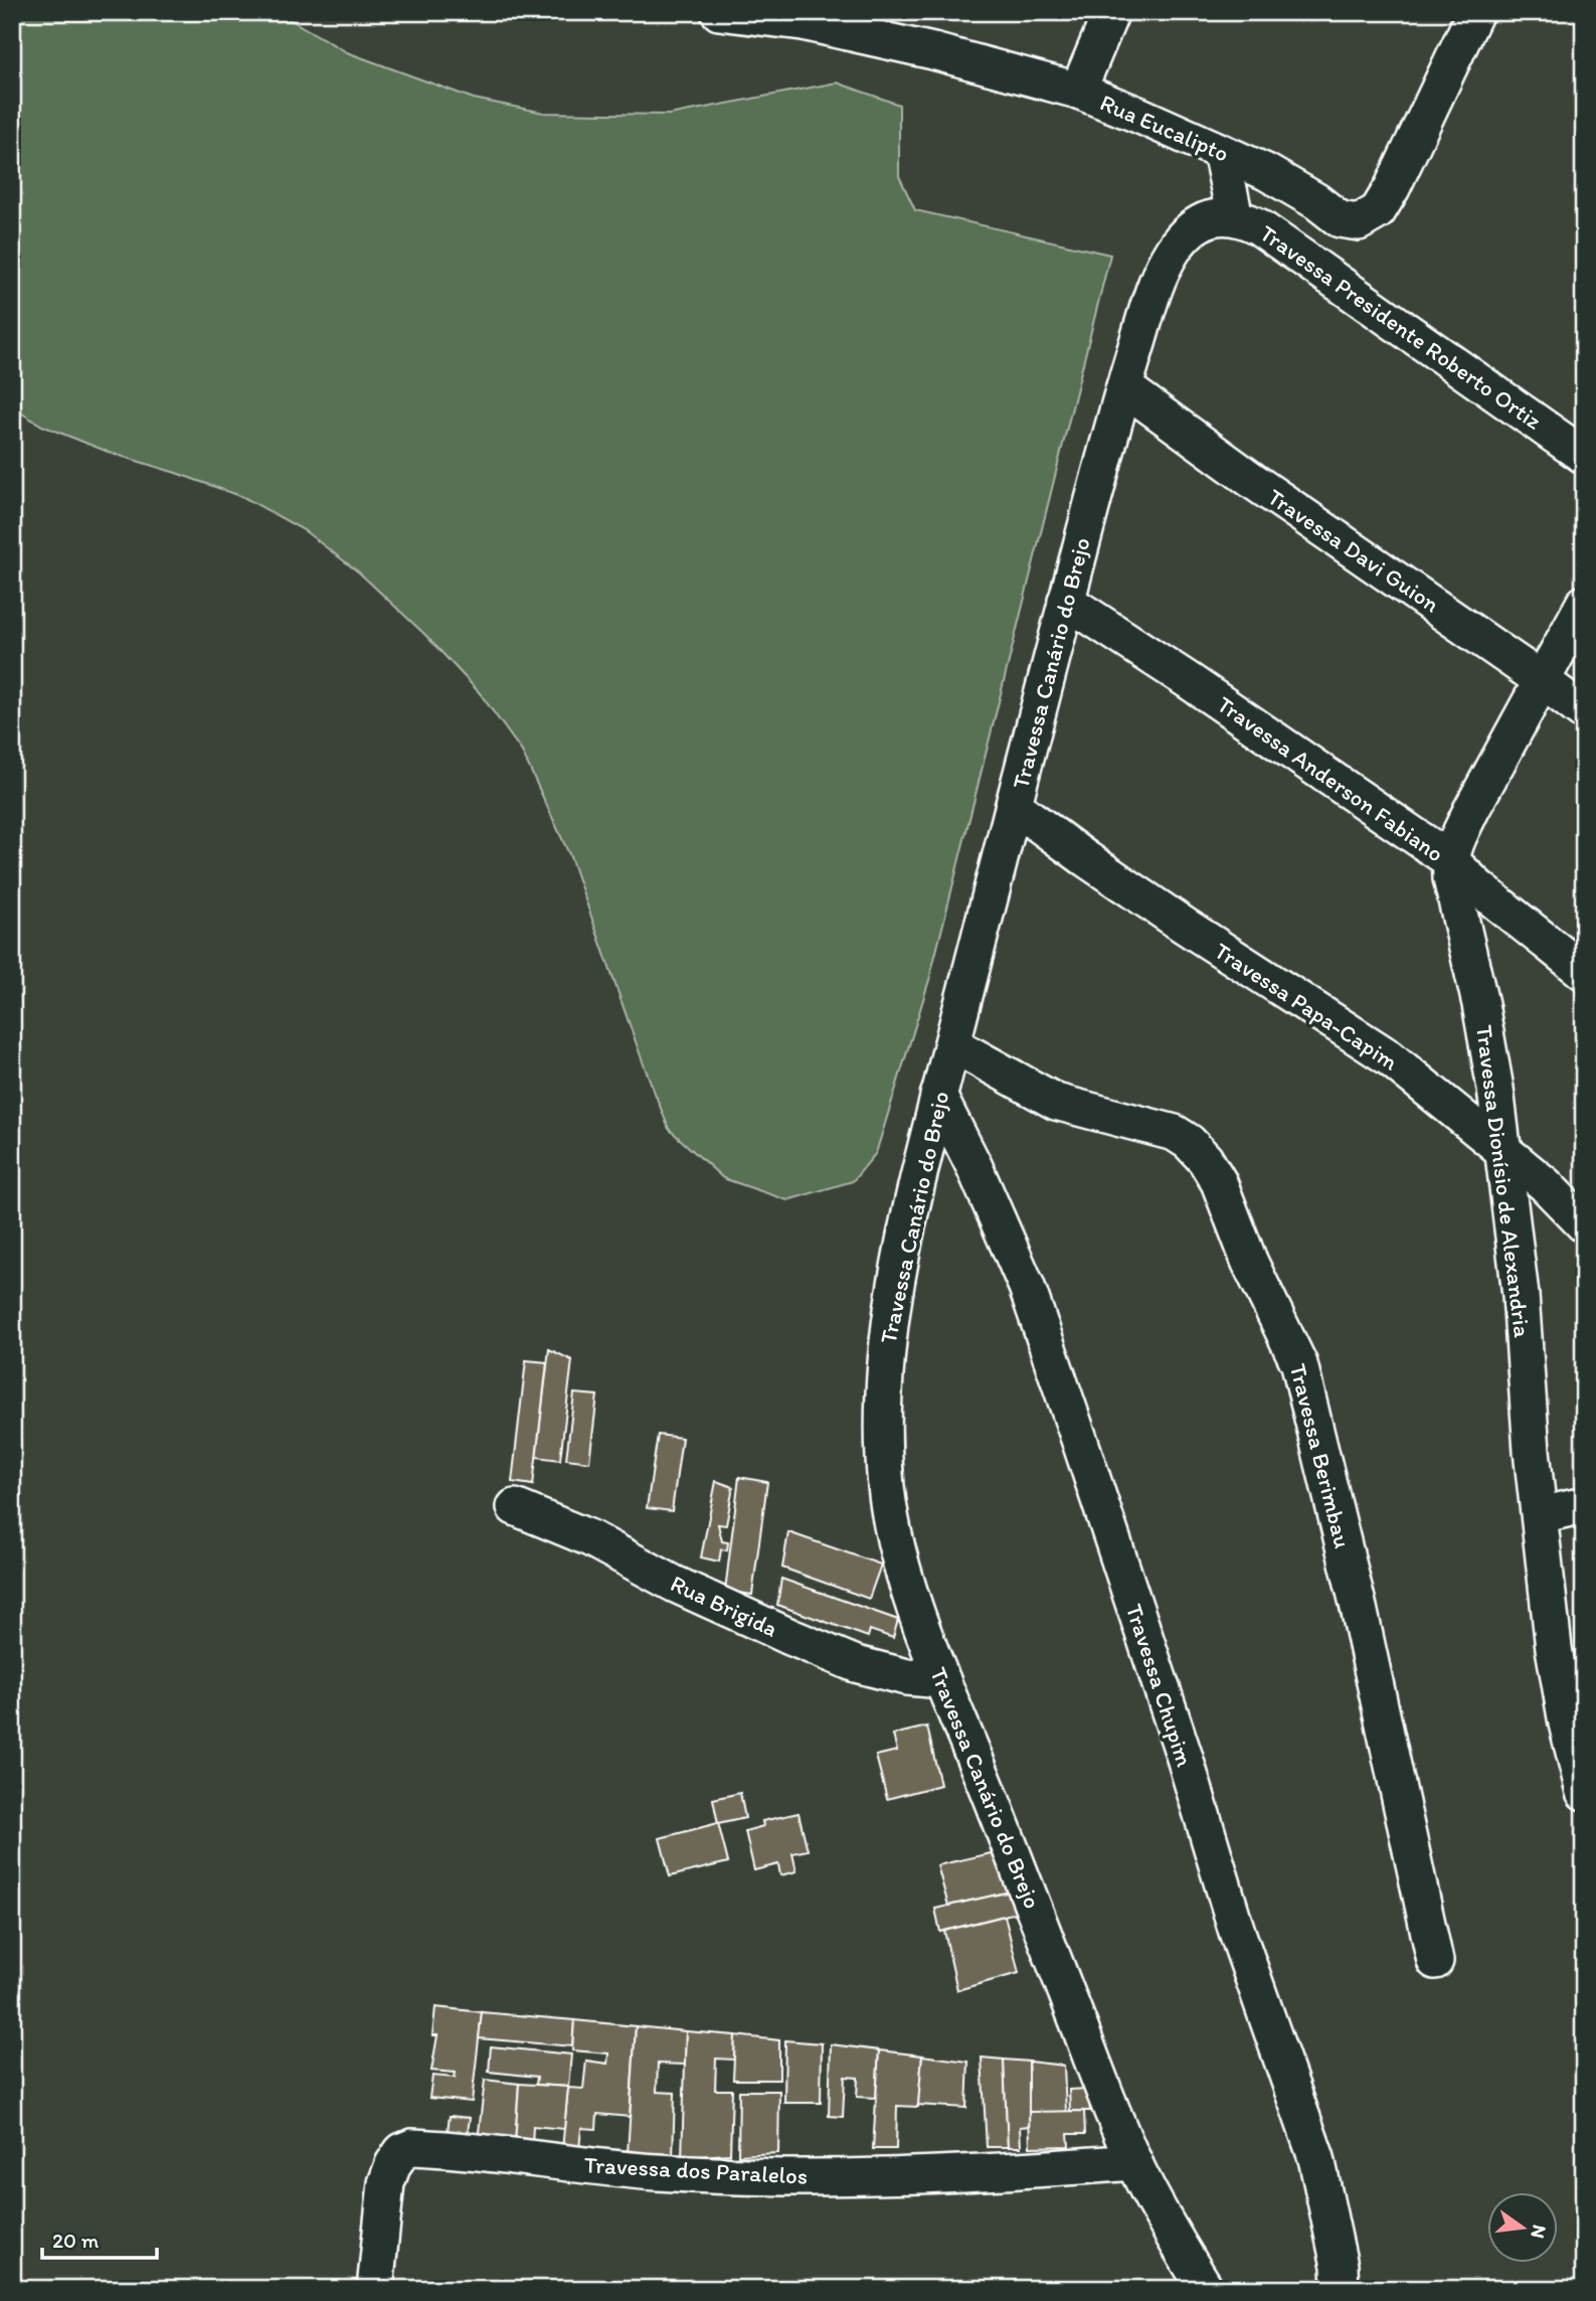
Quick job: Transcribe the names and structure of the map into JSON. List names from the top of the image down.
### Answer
{
  "streets": {
    "street": [
      "Rua Eucalipto",
      "Travessa Presidente Roberto Ortiz",
      "Travessa Davi Guion",
      "Travessa Canário do Brejo",
      "Travessa Anderson Fabiano",
      "Travessa Papa-Capim",
      "Travessa Dionísio de Alexandria",
      "Travessa Berimbau",
      "Rua Brigida",
      "Travessa Chupim",
      "Travessa dos Paralelos"
    ]
  },
  "crossings": [
    ["Travessa Presidente Roberto Ortiz", "Travessa Canário do Brejo"],
    ["Travessa Davi Guion", "Travessa Canário do Brejo"],
    ["Travessa Davi Guion", "Travessa Dionísio de Alexandria"],
    ["Travessa Canário do Brejo", "Travessa Anderson Fabiano"],
    ["Travessa Canário do Brejo", "Travessa Papa-Capim"],
    ["Travessa Canário do Brejo", "Travessa Berimbau"],
    ["Travessa Canário do Brejo", "Rua Brigida"],
    ["Travessa Canário do Brejo", "Travessa Chupim"],
    ["Travessa Canário do Brejo", "Travessa dos Paralelos"],
    ["Travessa Anderson Fabiano", "Travessa Dionísio de Alexandria"],
    ["Travessa Papa-Capim", "Travessa Dionísio de Alexandria"]
  ],
  "scale_bar": "20 m",
  "north": "right"
}
